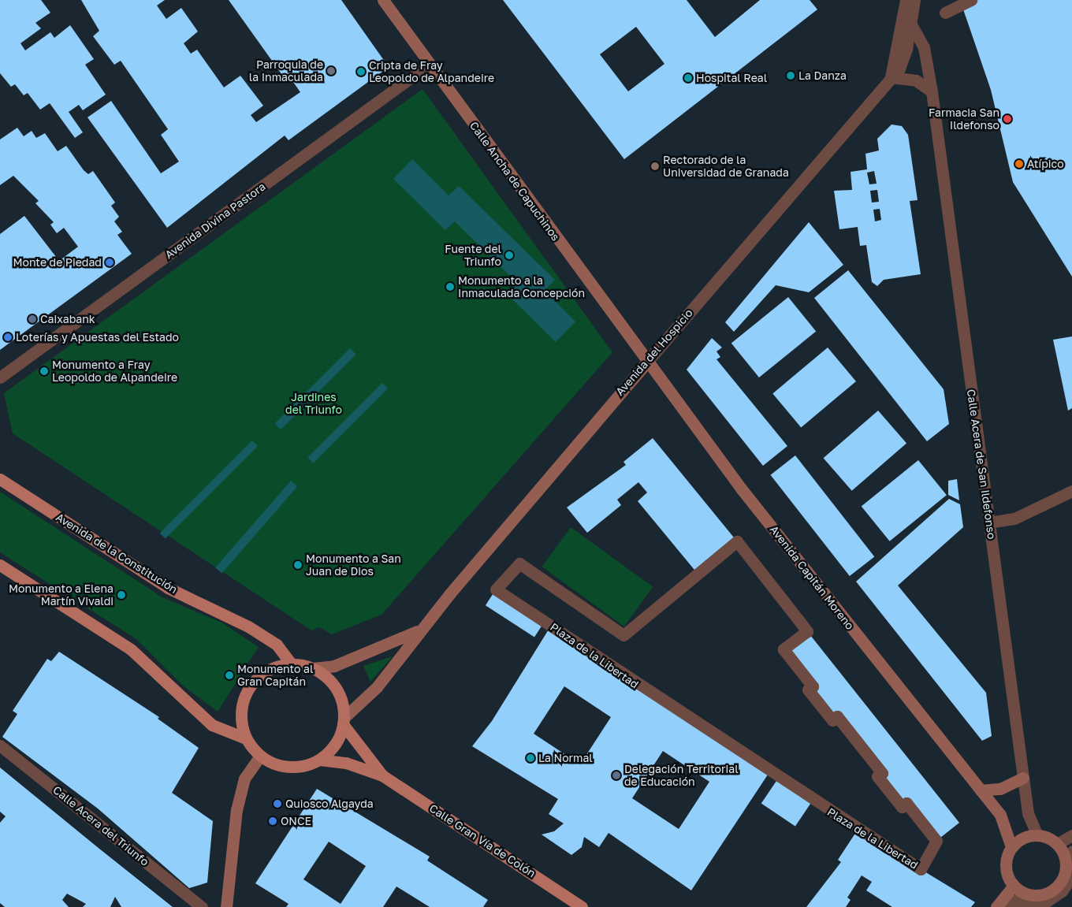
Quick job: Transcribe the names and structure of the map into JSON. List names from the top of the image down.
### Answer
{
  "streets": {
    "main road": [
      "Calle Ancha de Capuchinos",
      "Avenida del Hospicio",
      "Avenida de la Constitución",
      "Avenida Capitán Moreno",
      "Calle Gran Vía de Colón"
    ],
    "street": [
      "Avenida Divina Pastora",
      "Calle Acera de San Ildefonso",
      "Plaza de la Libertad",
      "Calle Acera del Triunfo"
    ]
  },
  "crossings": [
    ["Calle Ancha de Capuchinos", "Avenida Divina Pastora"],
    ["Calle Ancha de Capuchinos", "Avenida del Hospicio"],
    ["Calle Ancha de Capuchinos", "Avenida Capitán Moreno"],
    ["Avenida del Hospicio", "Avenida de la Constitución"],
    ["Avenida del Hospicio", "Avenida Capitán Moreno"],
    ["Calle Acera de San Ildefonso", "Avenida Capitán Moreno"]
  ],
  "parks": ["Jardines del Triunfo"],
  "places": [
    "Parroquia de la Inmaculada",
    "Cripta de Fray Leopoldo de Alpandeire",
    "La Danza",
    "Hospital Real",
    "Farmacia San Ildefonso",
    "Atípico",
    "Rectorado de la Universidad de Granada",
    "Fuente del Triunfo",
    "Monte de Piedad",
    "Monumento a la Inmaculada Concepción",
    "Caixabank",
    "Loterías y Apuestas del Estado",
    "Monumento a Fray Leopoldo de Alpandeire",
    "Monumento a San Juan de Dios",
    "Monumento a Elena Martín Vivaldi",
    "Monumento al Gran Capitán",
    "La Normal",
    "Delegación Territorial de Educación",
    "Quiosco Algayda",
    "ONCE"
  ]
}
